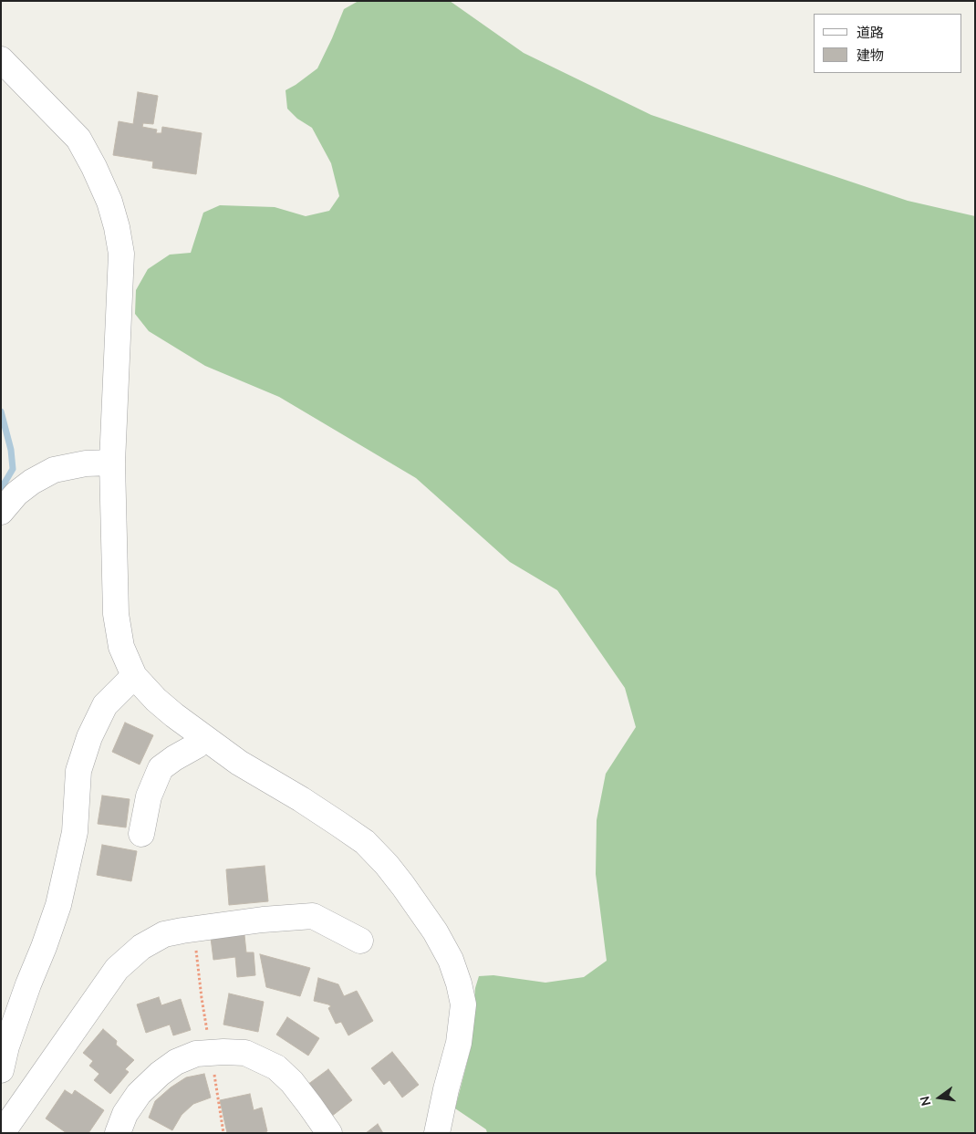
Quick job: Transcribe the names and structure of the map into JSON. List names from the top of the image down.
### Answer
{
  "legend": ["道路", "建物"],
  "north": "left"
}
